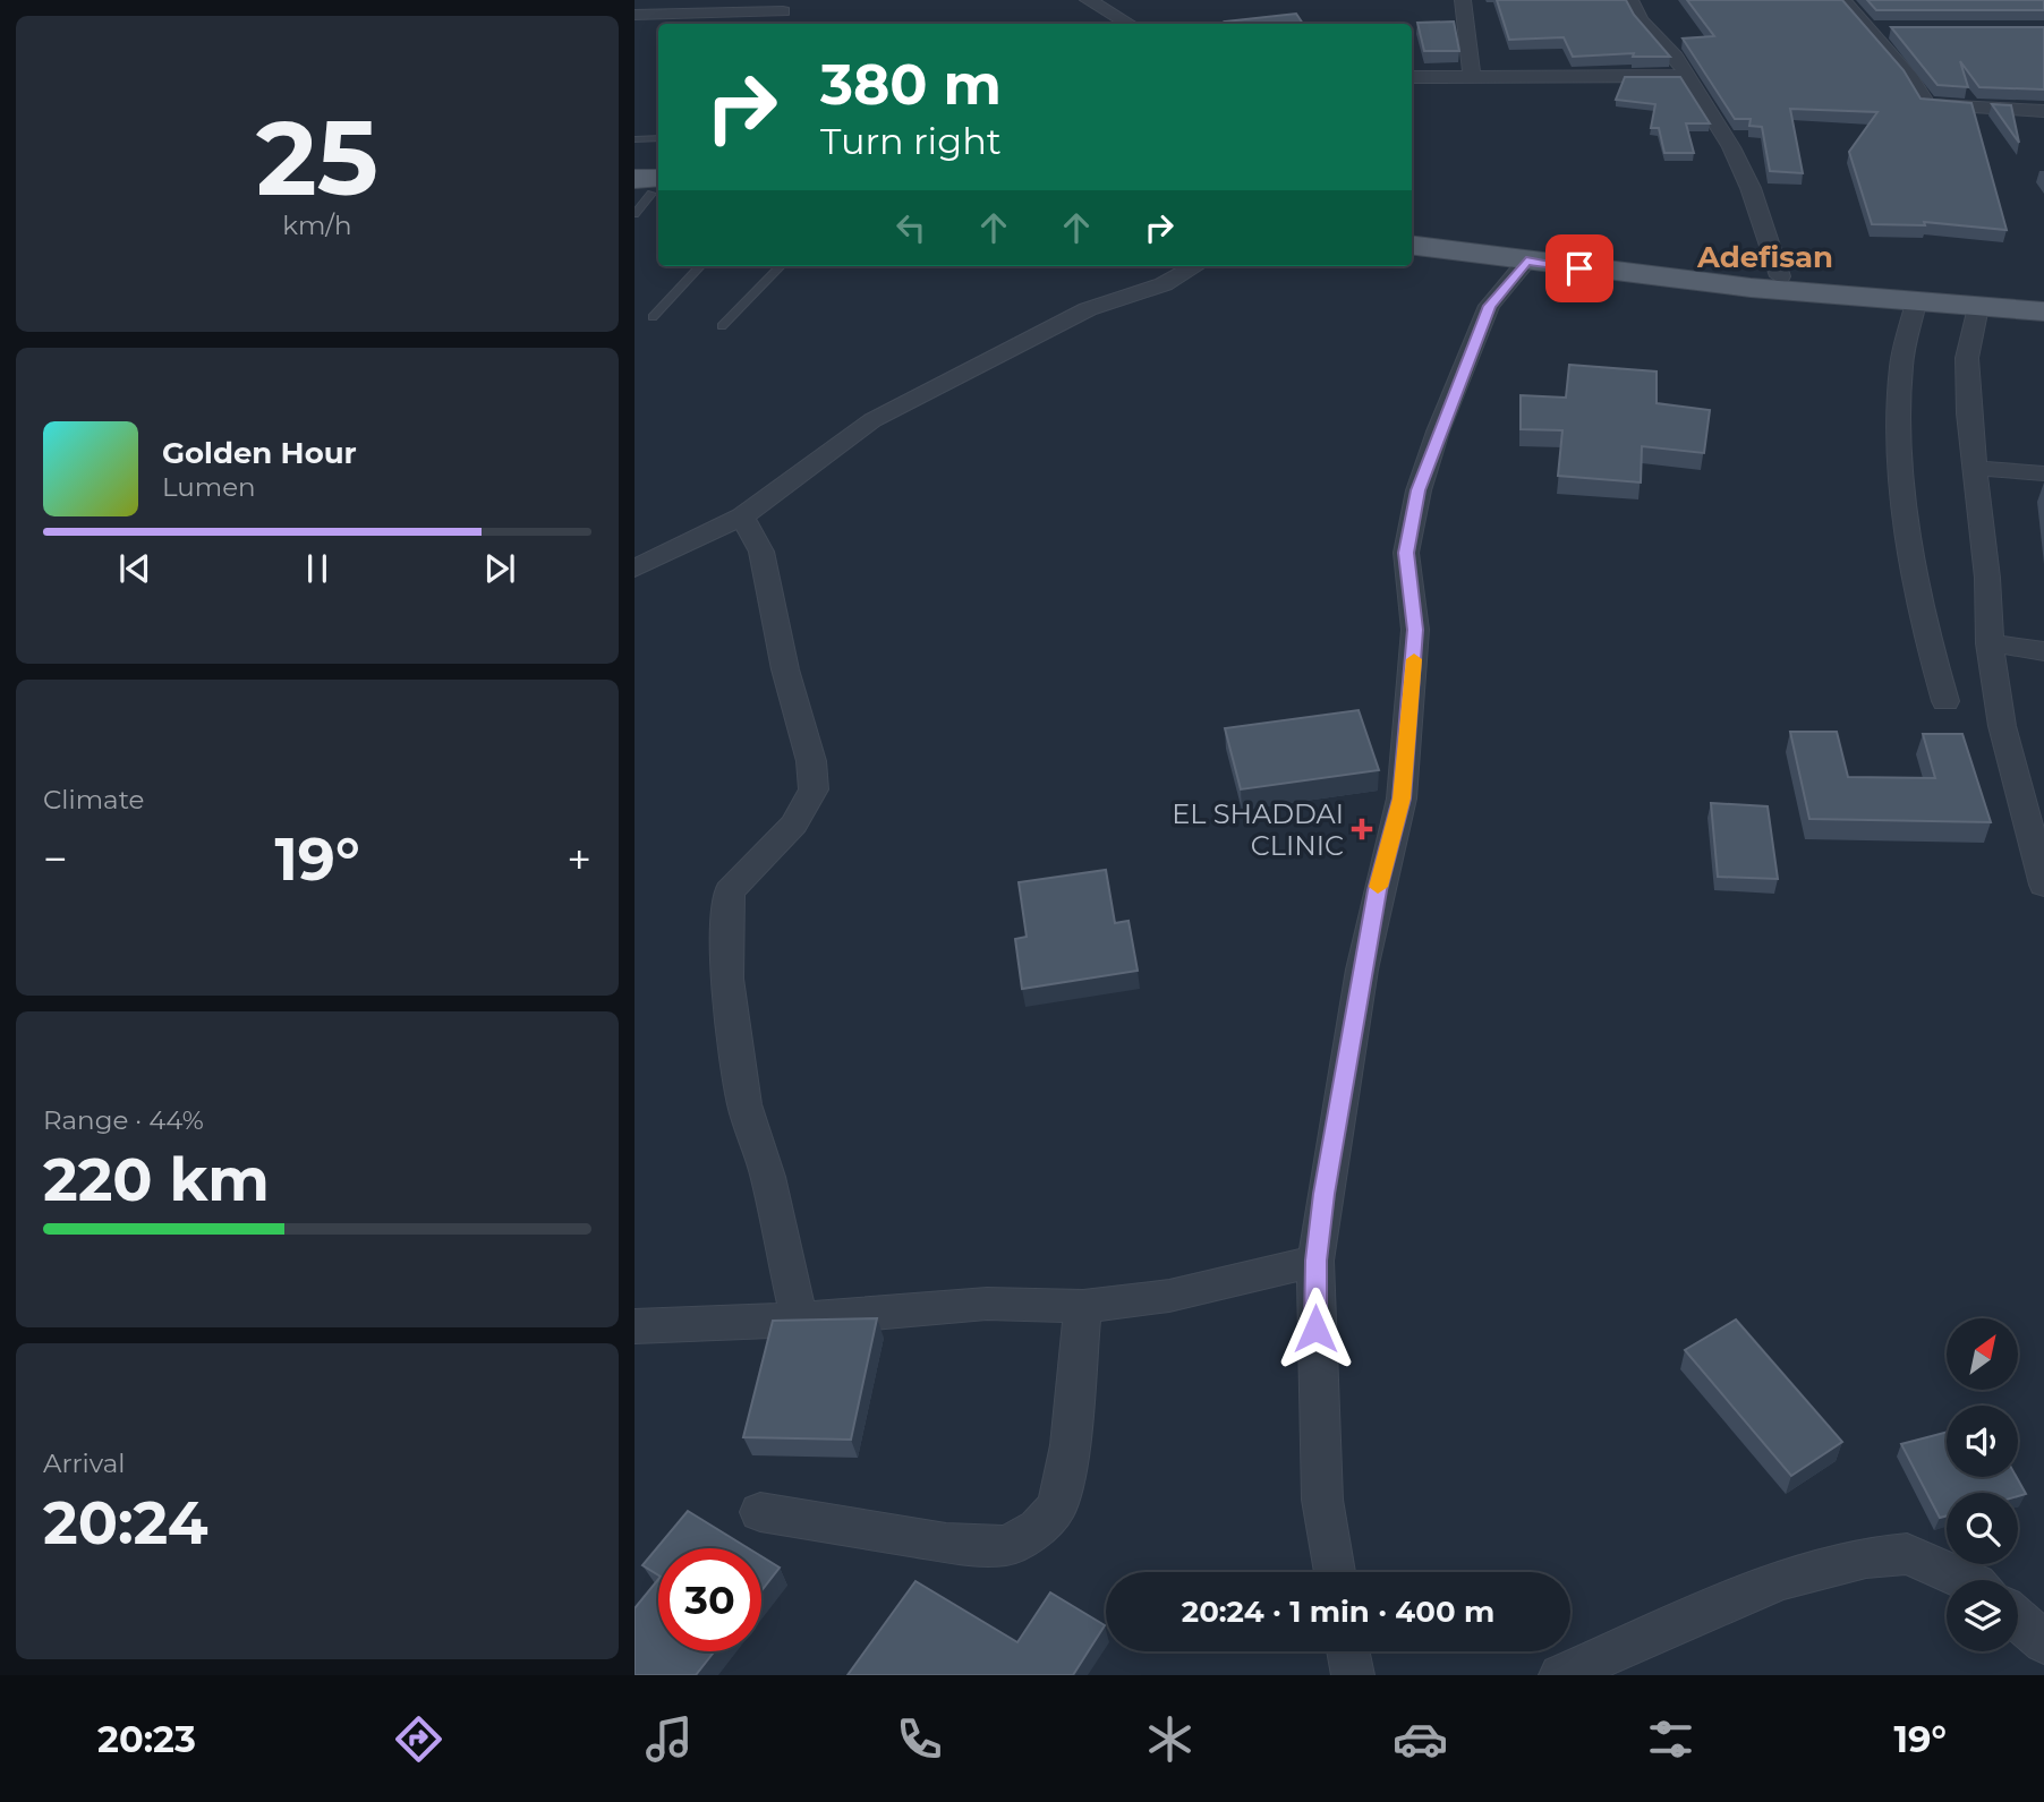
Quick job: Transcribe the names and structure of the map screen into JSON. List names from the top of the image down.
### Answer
{
  "districts": ["Adefisan"],
  "places": {
    "health": ["EL SHADDAI CLINIC"]
  },
  "north": "top right",
  "page": {
    "tile": [
      ["25", "km/h"],
      "Climate",
      ["Range · 44%", "220 km"],
      ["Arrival", "20:24"]
    ],
    "turn": ["380 m", "Turn right"],
    "song": ["Golden Hour", "Lumen"],
    "heat": ["−", "19°", "+"],
    "limit": "30",
    "trip": "20:24 · 1 min · 400 m",
    "tabs": ["20:23", "19°"]
  }
}
